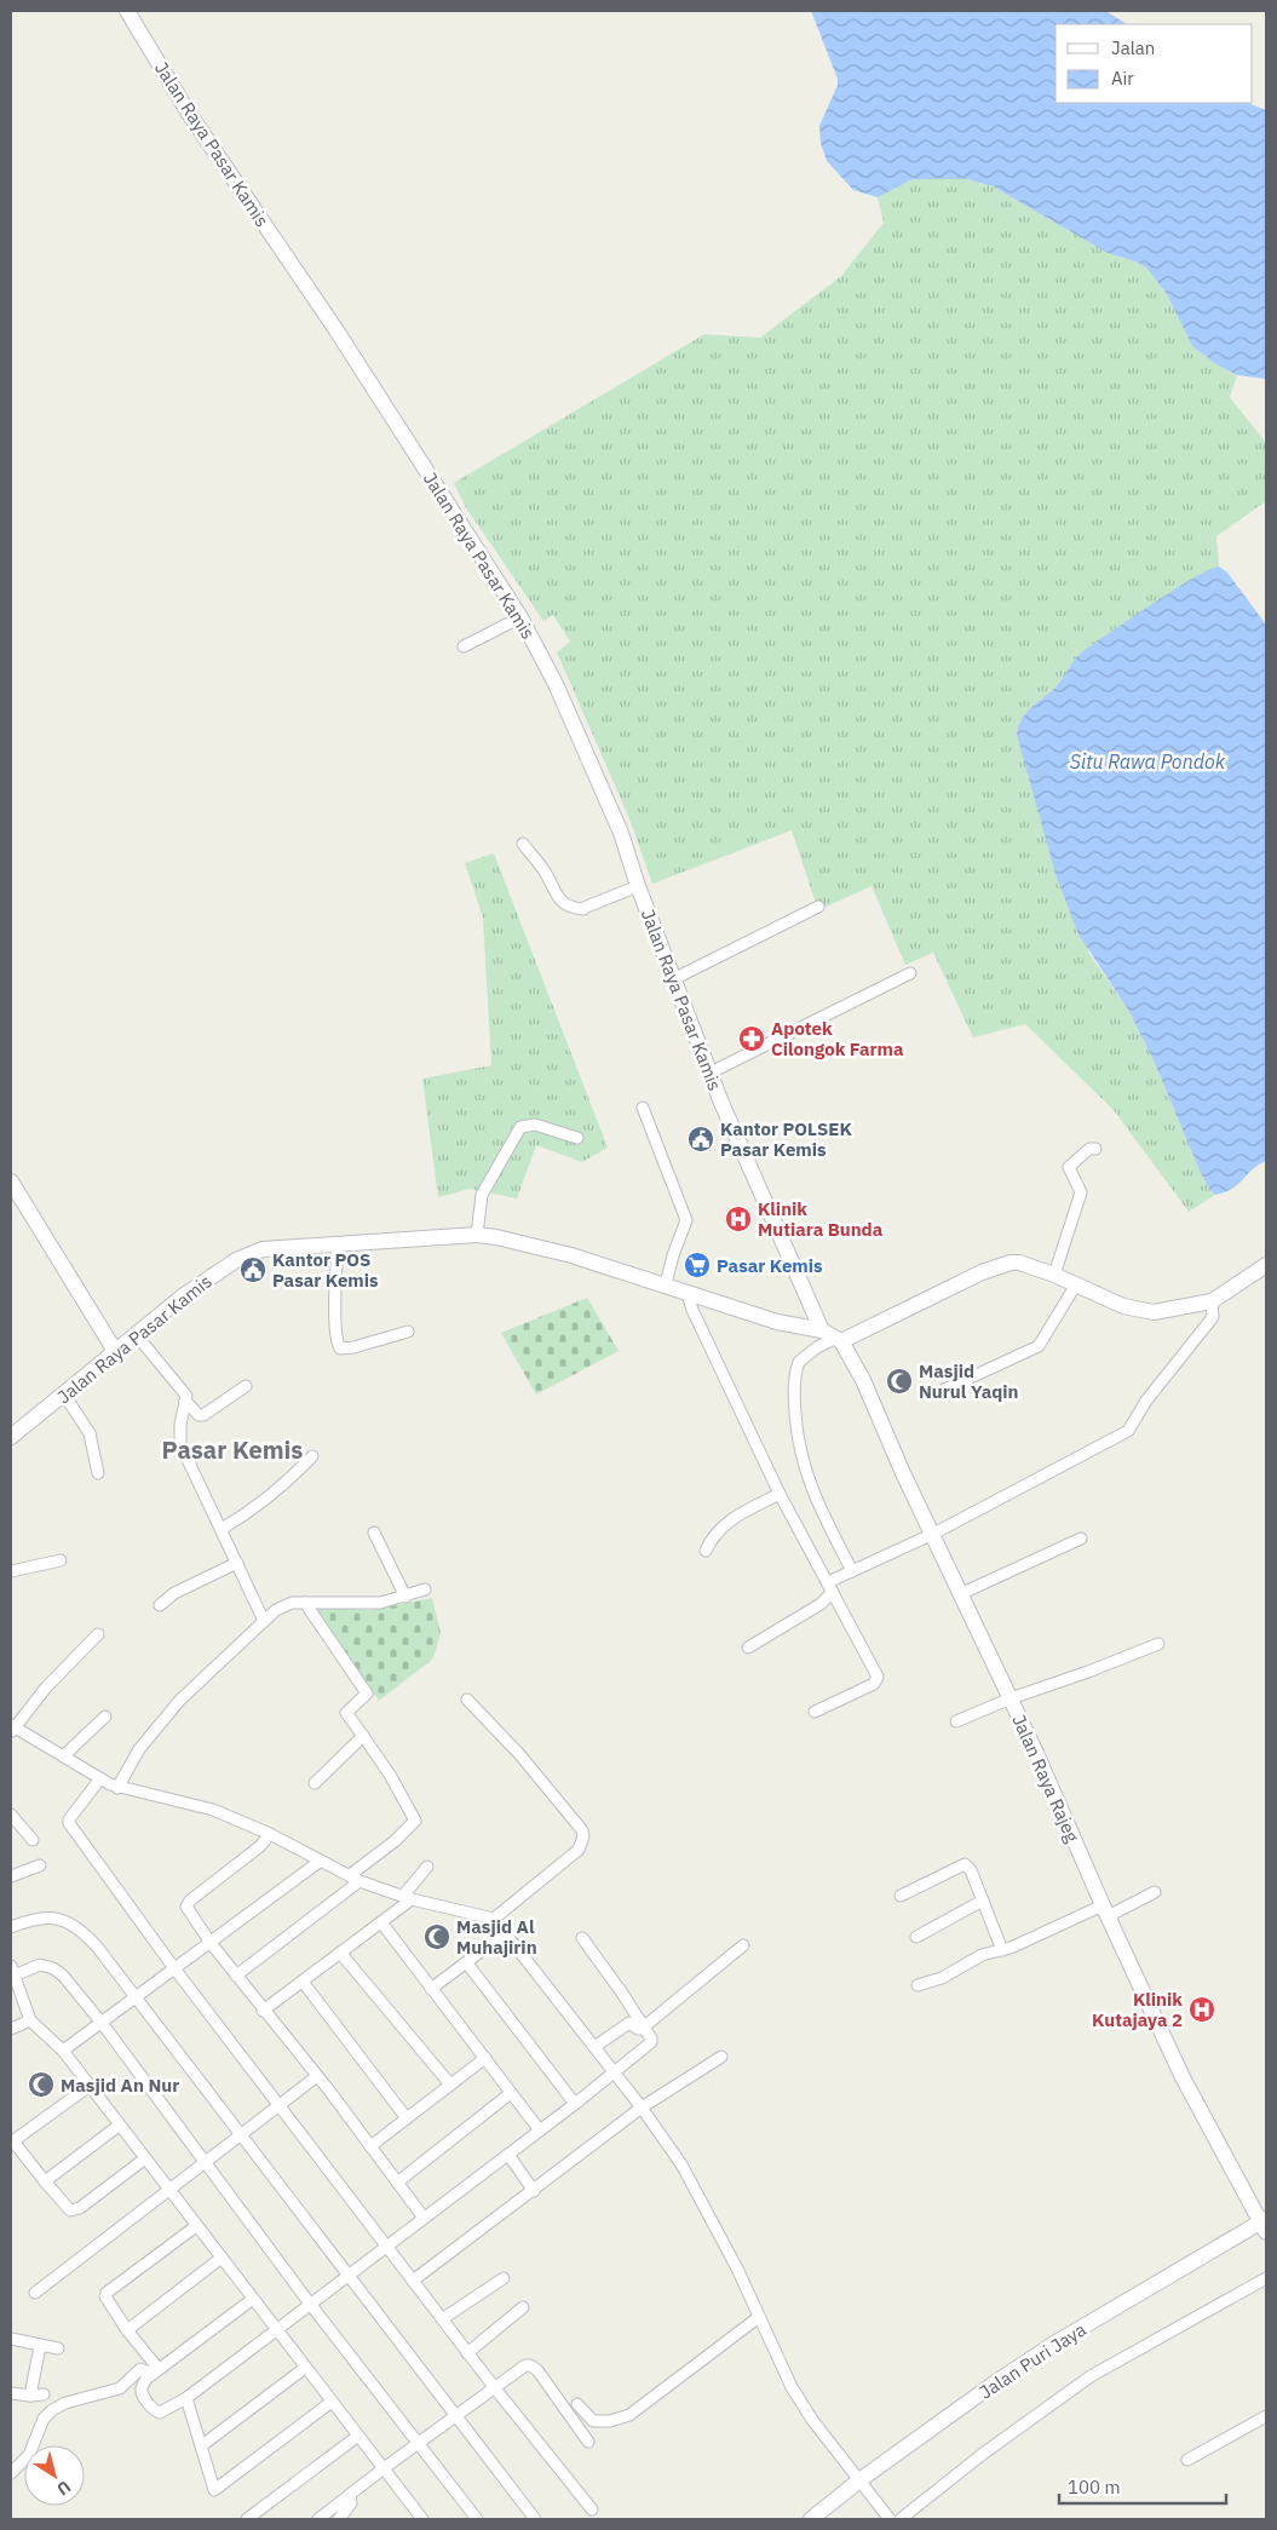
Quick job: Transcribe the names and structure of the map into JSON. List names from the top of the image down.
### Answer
{
  "streets": {
    "main road": ["Jalan Raya Pasar Kamis", "Jalan Raya Rajeg", "Jalan Puri Jaya"]
  },
  "crossings": [
    ["Jalan Raya Rajeg", "Jalan Puri Jaya"]
  ],
  "districts": ["Pasar Kemis"],
  "water": ["Situ Rawa Pondok"],
  "places": {
    "pharmacy": ["Apotek Cilongok Farma"],
    "public building": ["Kantor POLSEK Pasar Kemis", "Kantor POS Pasar Kemis"],
    "hospital": ["Klinik Mutiara Bunda", "Klinik Kutajaya 2"],
    "supermarket": ["Pasar Kemis"],
    "mosque": ["Masjid Nurul Yaqin", "Masjid Al Muhajirin", "Masjid An Nur"]
  },
  "legend": ["Jalan", "Air"],
  "scale_bar": "100 m",
  "north": "bottom right"
}
